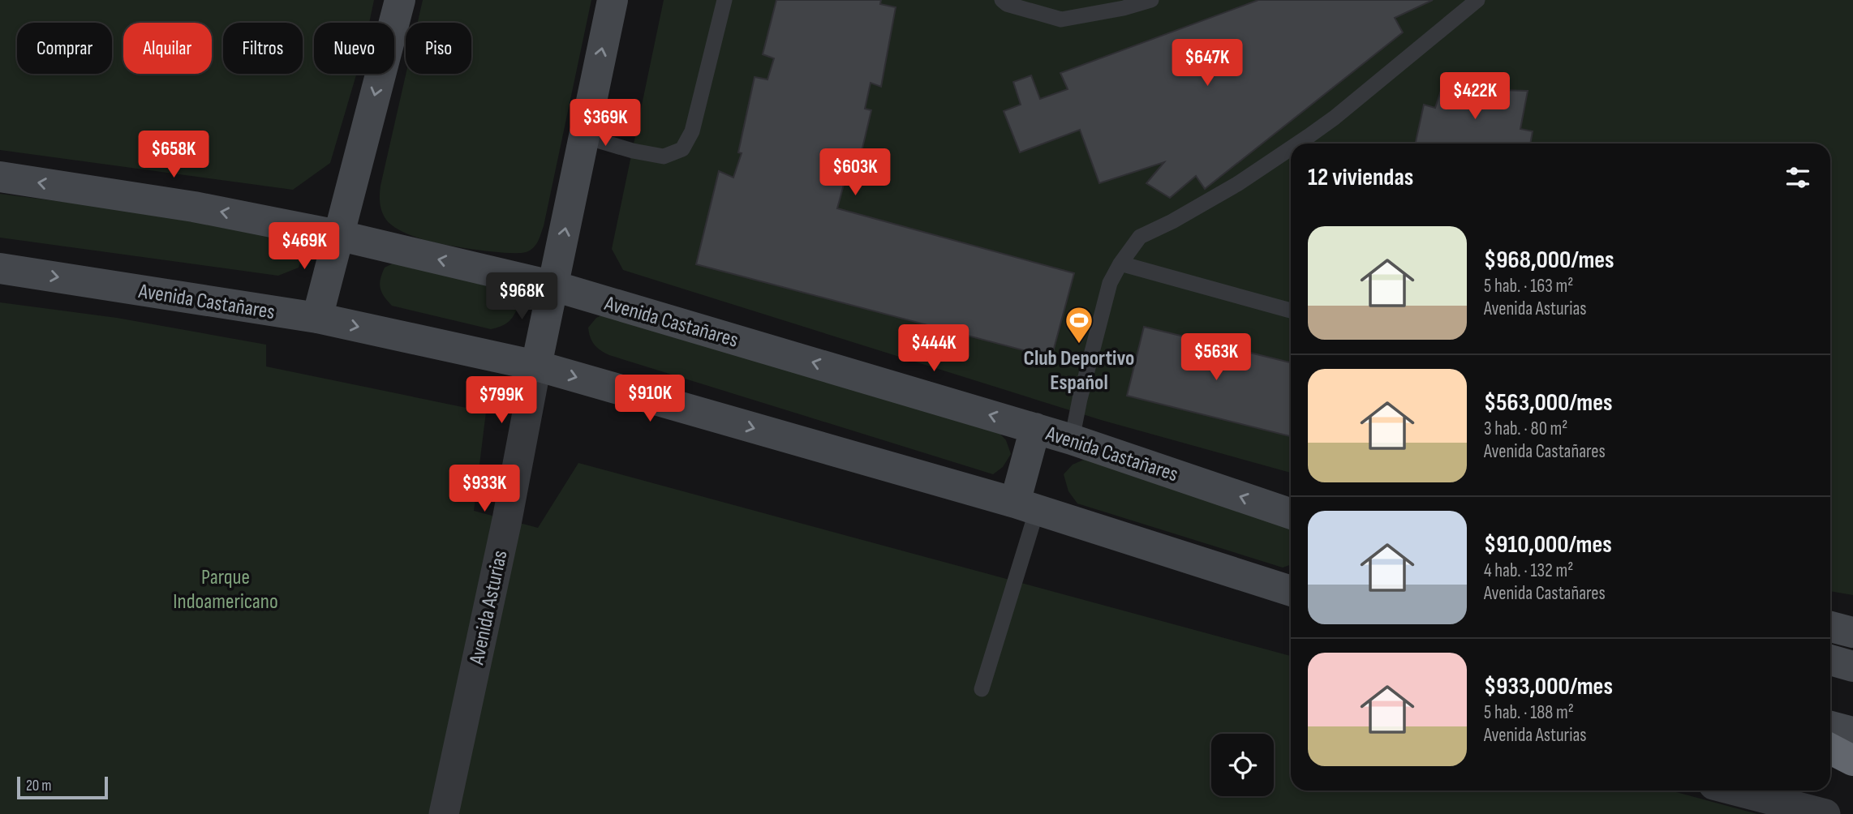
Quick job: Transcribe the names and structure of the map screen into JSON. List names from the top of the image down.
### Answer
{
  "streets": {
    "main road": ["Avenida Castañares", "Avenida Asturias"]
  },
  "crossings": [
    ["Avenida Castañares", "Avenida Asturias"]
  ],
  "parks": ["Parque Indoamericano"],
  "places": {
    "sports": ["Club Deportivo Español"]
  },
  "scale_bar": "20 m",
  "page": {
    "chip": [
      "Comprar",
      "Alquilar",
      "Filtros",
      "Nuevo",
      "Piso"
    ],
    "price": [
      "$647K",
      "$422K",
      "$369K",
      "$658K",
      "$603K",
      "$469K",
      "$968K",
      "$444K",
      "$563K",
      "$910K",
      "$799K",
      "$933K"
    ],
    "heading": "12 viviendas",
    "list": [
      {
        "name": "$968,000/mes",
        "note": "5 hab. · 163 m² · Avenida Asturias"
      },
      {
        "name": "$563,000/mes",
        "note": "3 hab. · 80 m² · Avenida Castañares"
      },
      {
        "name": "$910,000/mes",
        "note": "4 hab. · 132 m² · Avenida Castañares"
      },
      {
        "name": "$933,000/mes",
        "note": "5 hab. · 188 m² · Avenida Asturias"
      }
    ],
    "scale": "20 m"
  }
}
